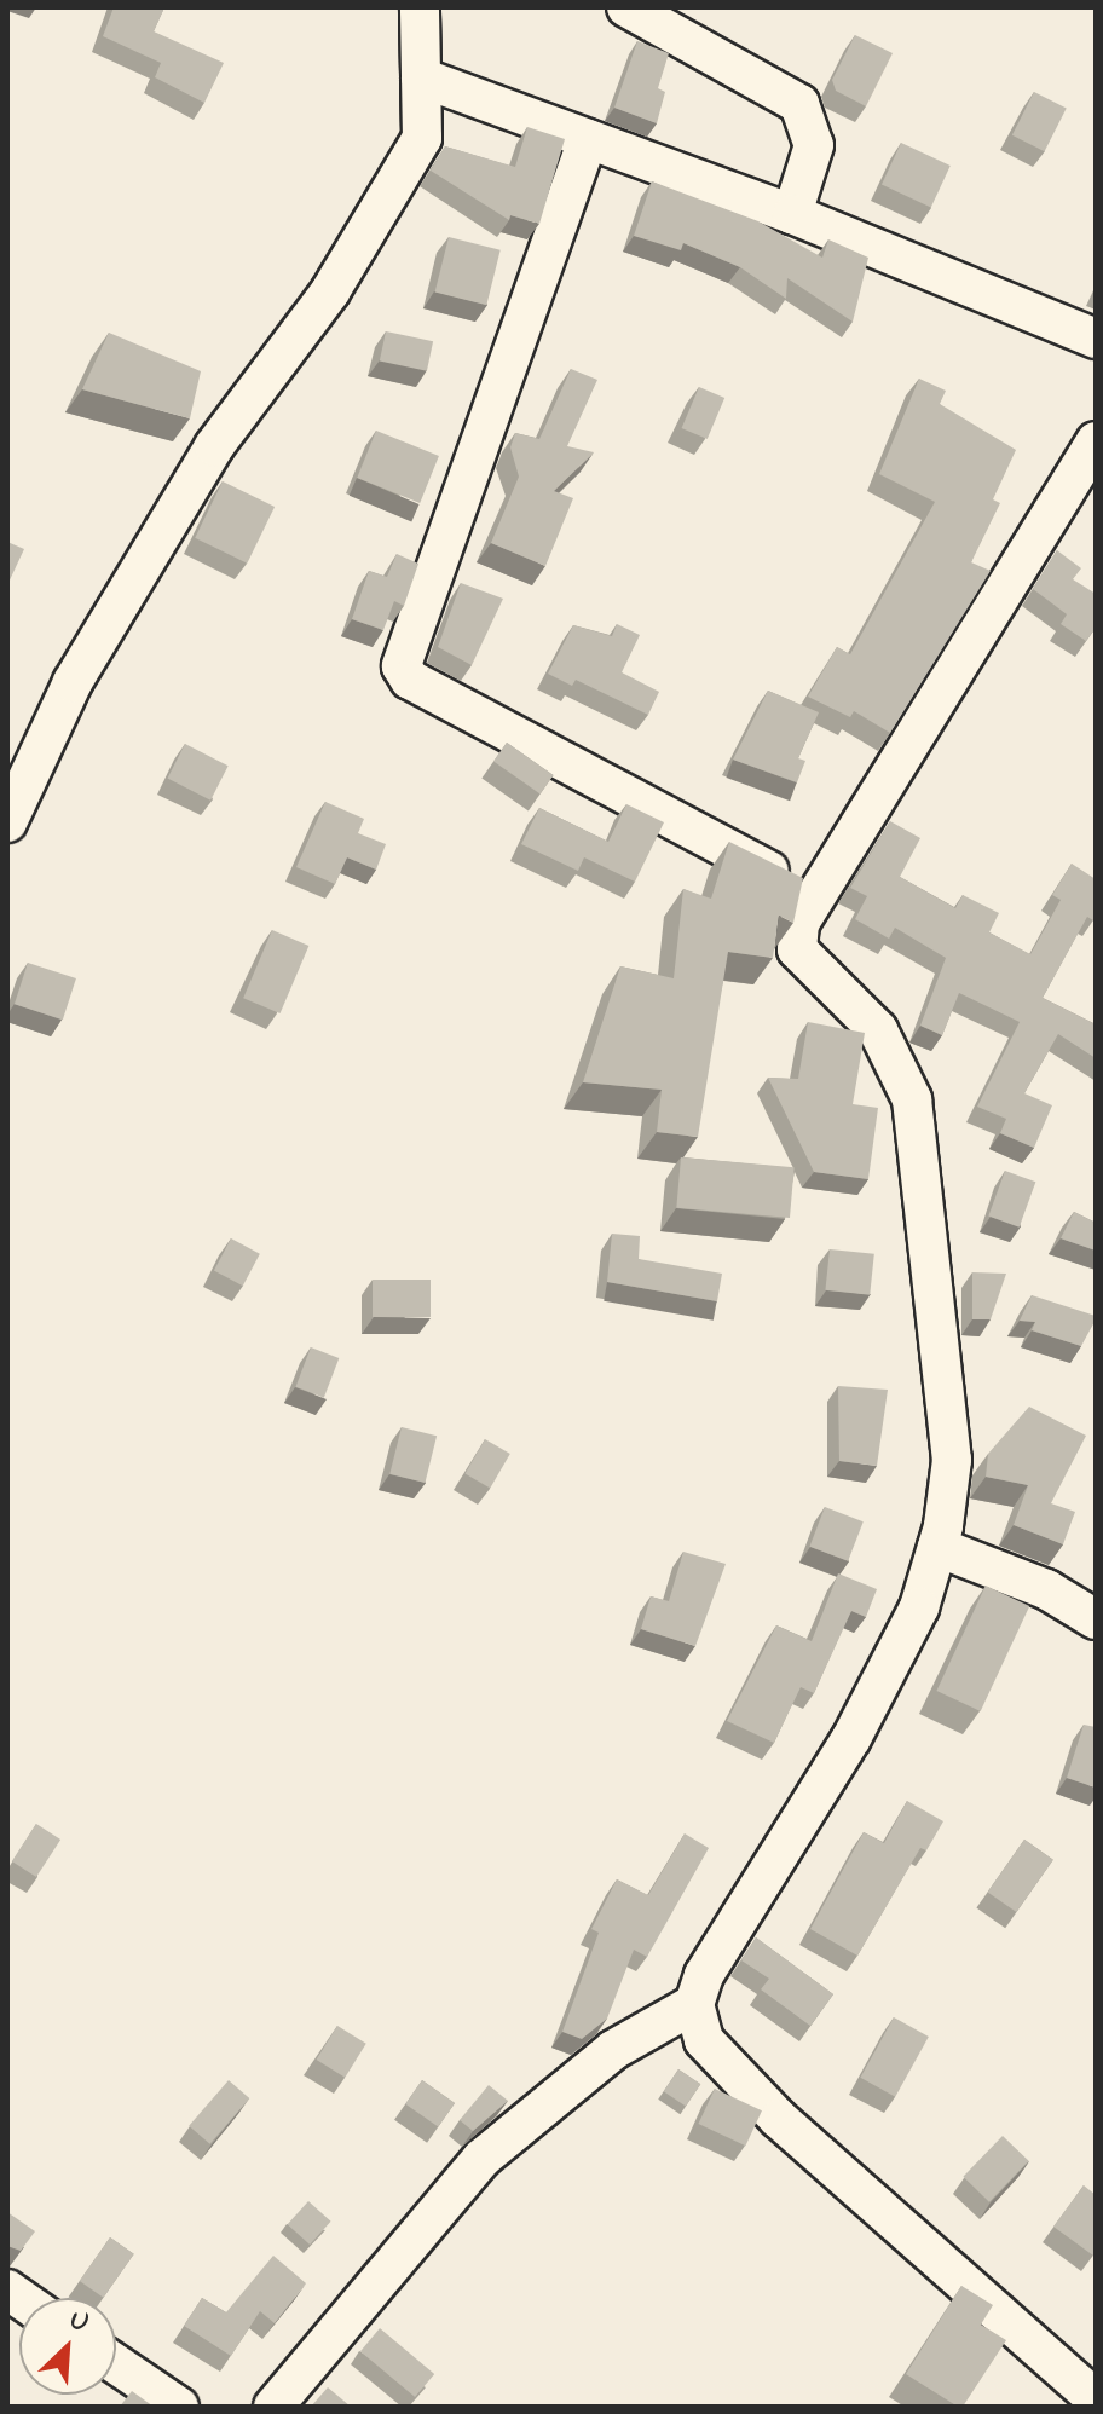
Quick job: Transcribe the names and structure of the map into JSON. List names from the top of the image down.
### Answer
{
  "north": "top right"
}
